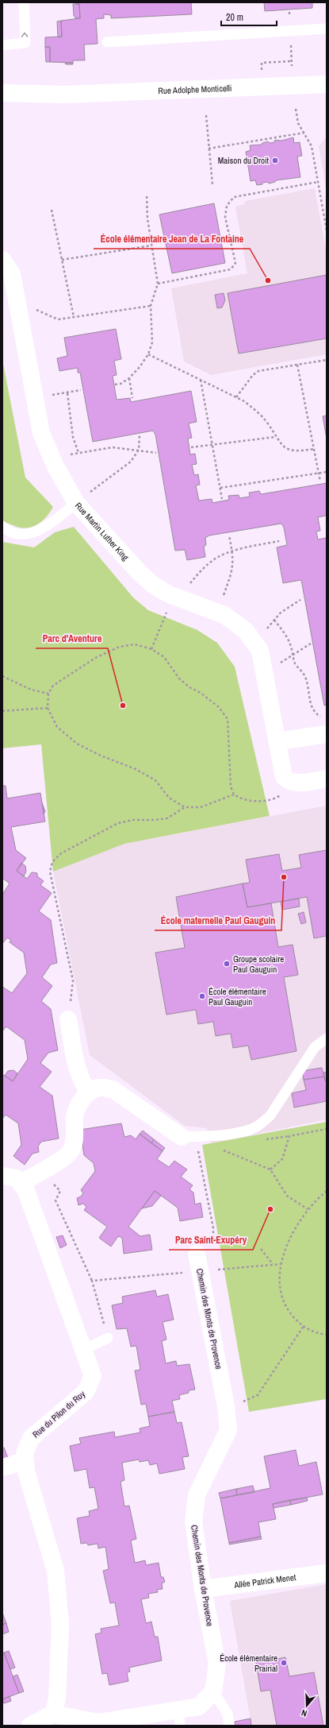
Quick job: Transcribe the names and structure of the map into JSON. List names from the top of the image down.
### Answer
{
  "streets": {
    "street": [
      "Rue Adolphe Monticelli",
      "Rue Martin Luther King",
      "Chemin des Monts de Provence",
      "Rue du Pilon du Roy",
      "Allée Patrick Menet"
    ]
  },
  "crossings": [
    ["Chemin des Monts de Provence", "Allée Patrick Menet"]
  ],
  "places": [
    "Maison du Droit",
    "École élémentaire Jean de La Fontaine",
    "Parc d'Aventure",
    "École maternelle Paul Gauguin",
    "Groupe scolaire Paul Gauguin",
    "École élémentaire Paul Gauguin",
    "Parc Saint-Exupéry",
    "École élémentaire Prairial"
  ],
  "scale_bar": "20 m",
  "north": "bottom"
}
